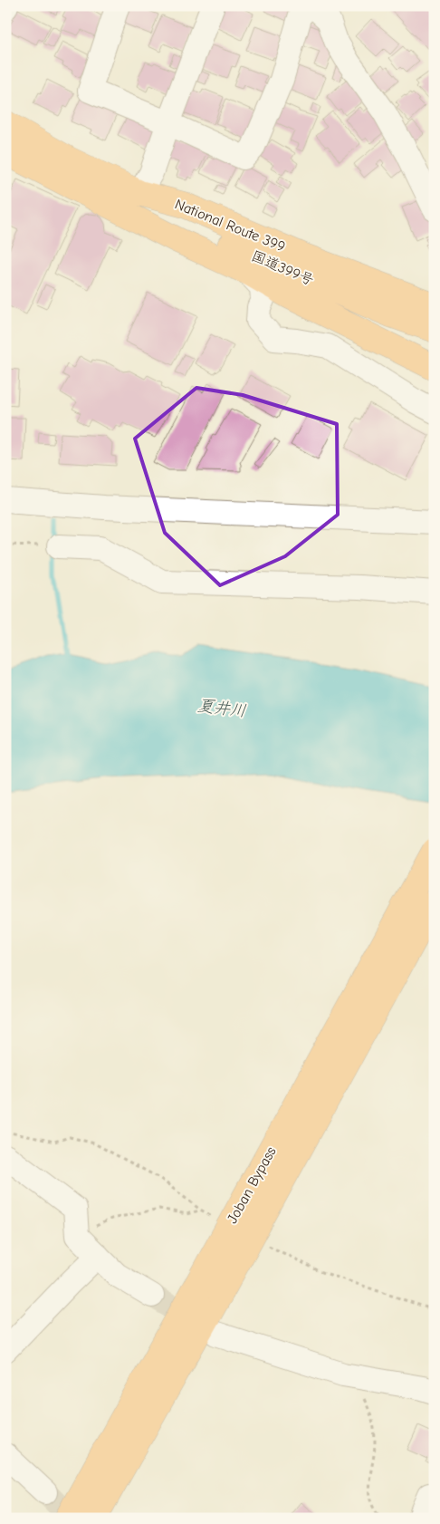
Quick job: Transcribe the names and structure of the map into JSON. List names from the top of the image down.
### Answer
{
  "streets": {
    "highway": ["National Route 399", "国道399号", "Joban Bypass"]
  },
  "crossings": [
    ["National Route 399", "国道399号"]
  ],
  "water": ["夏井川"]
}
